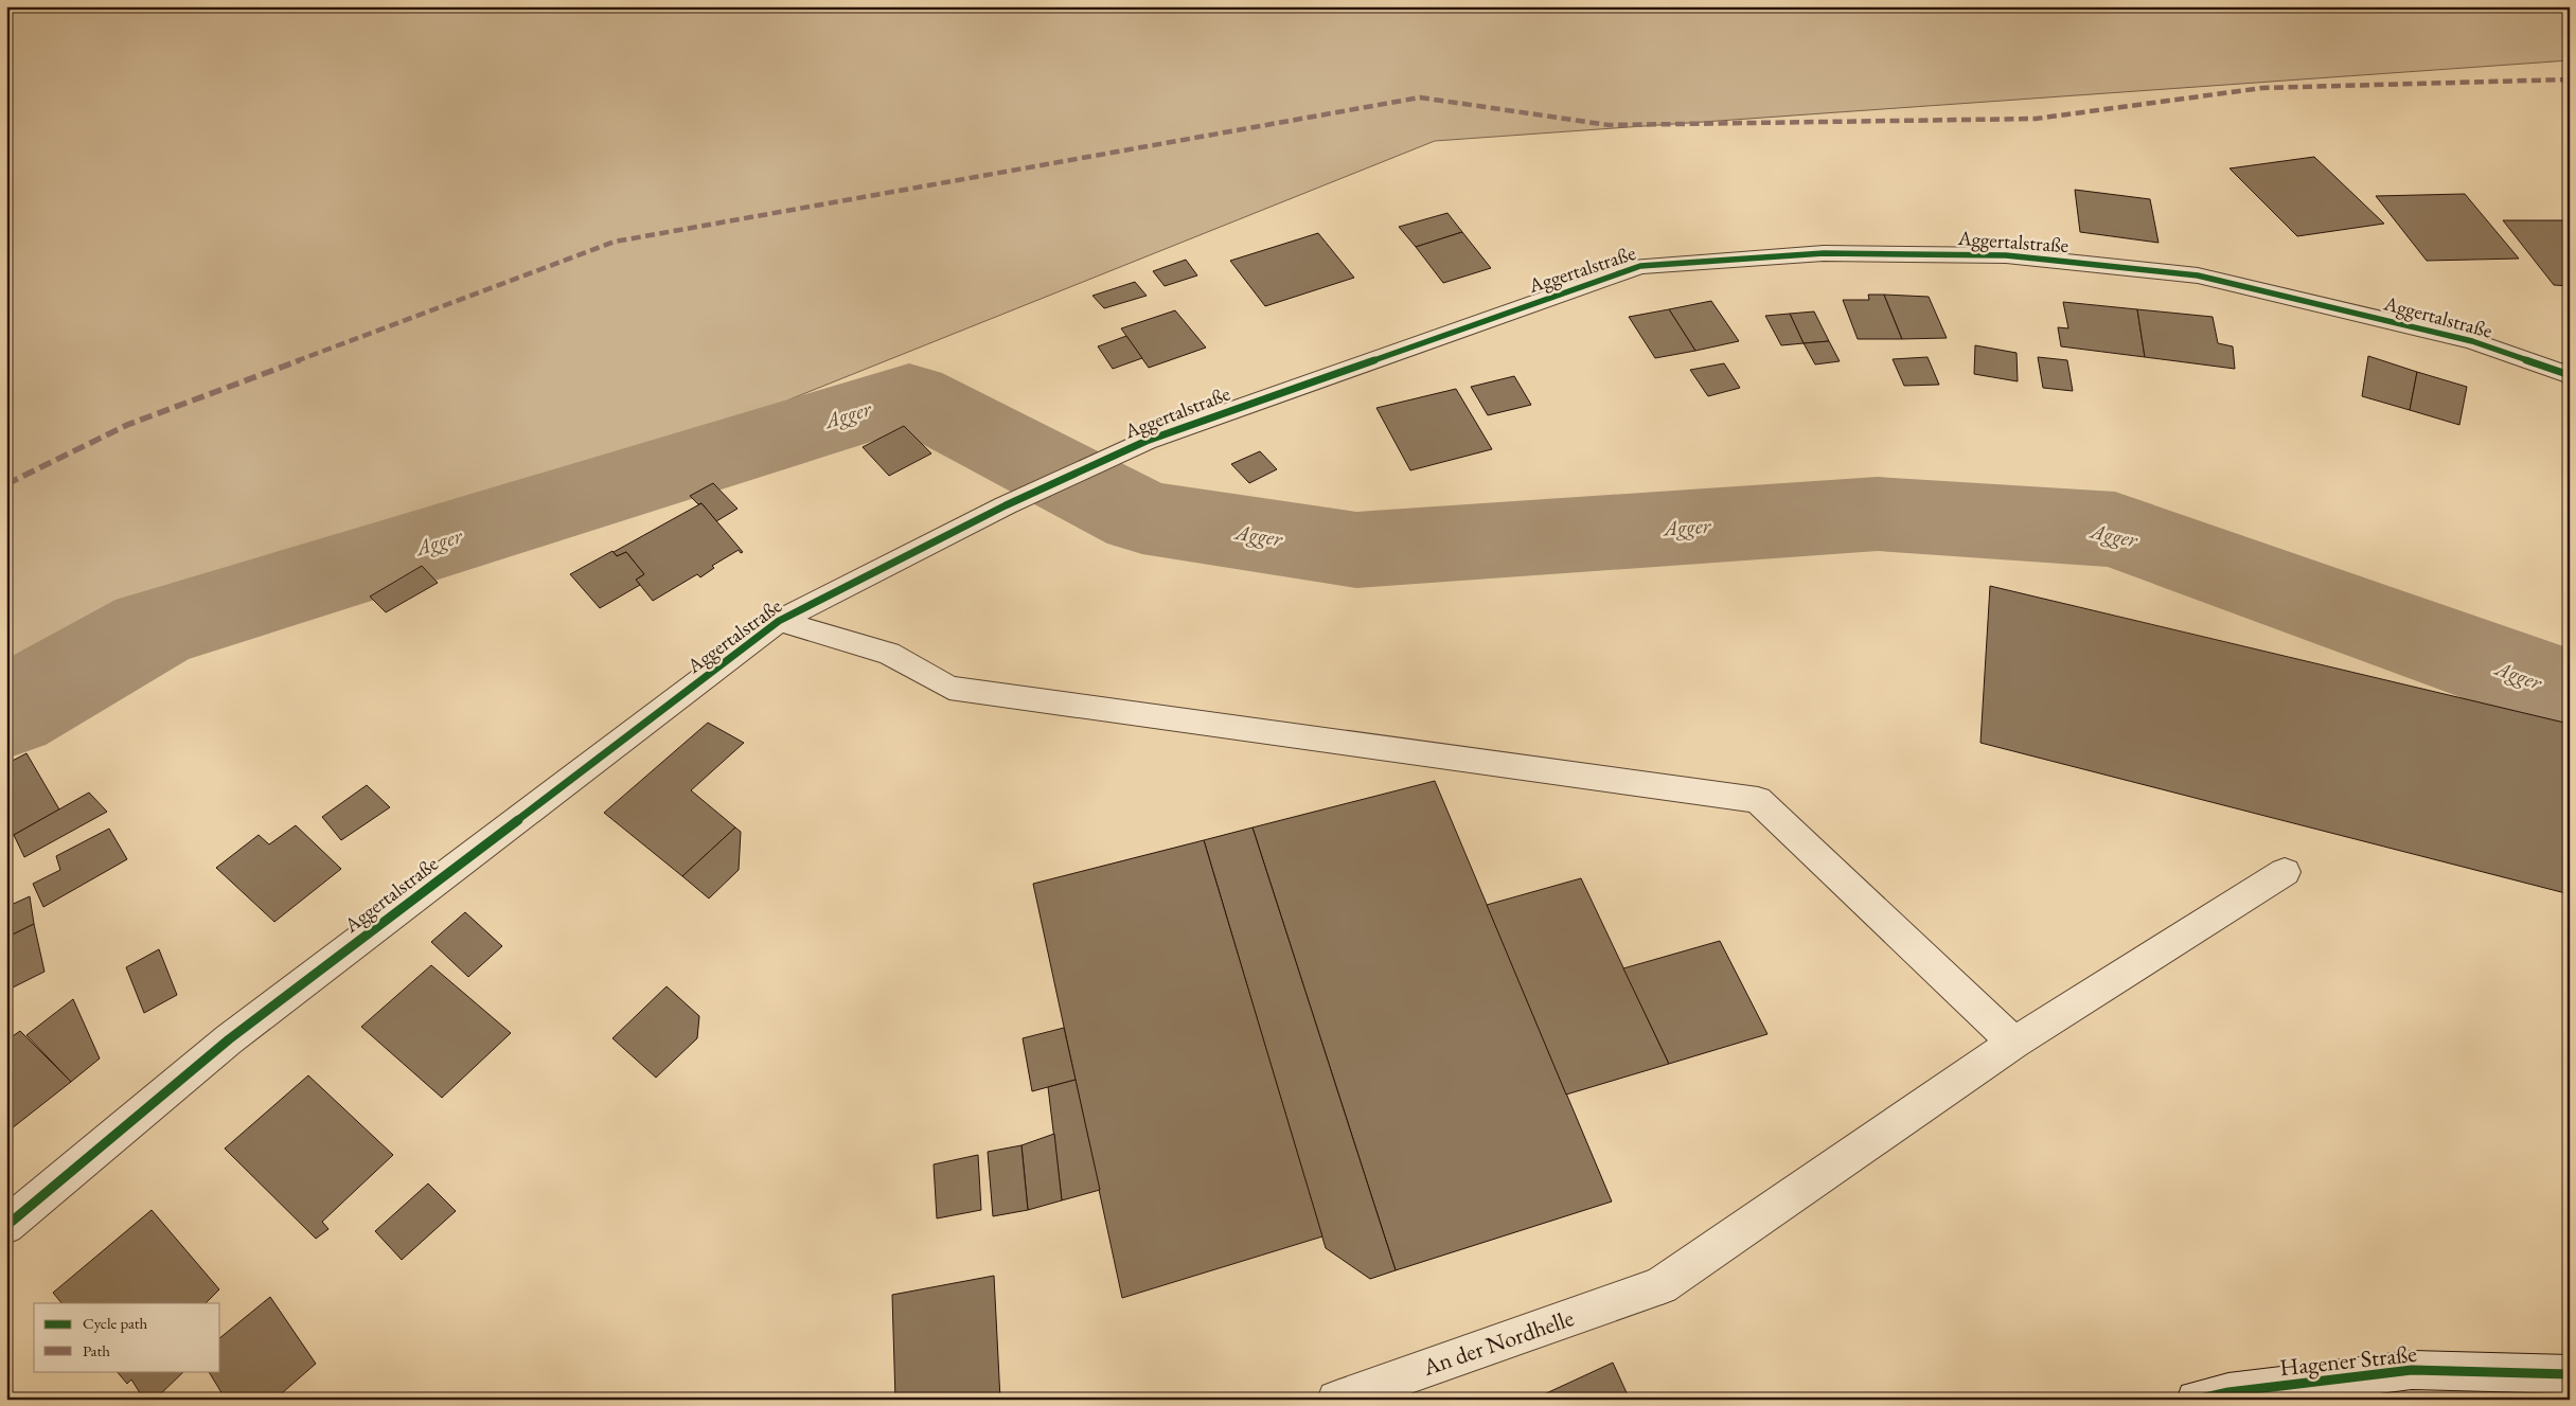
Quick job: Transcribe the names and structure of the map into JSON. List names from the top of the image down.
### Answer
{
  "streets": {
    "street": ["Aggertalstraße", "An der Nordhelle", "Hagener Straße"]
  },
  "water": ["Agger"],
  "legend": ["Cycle path", "Path"]
}
